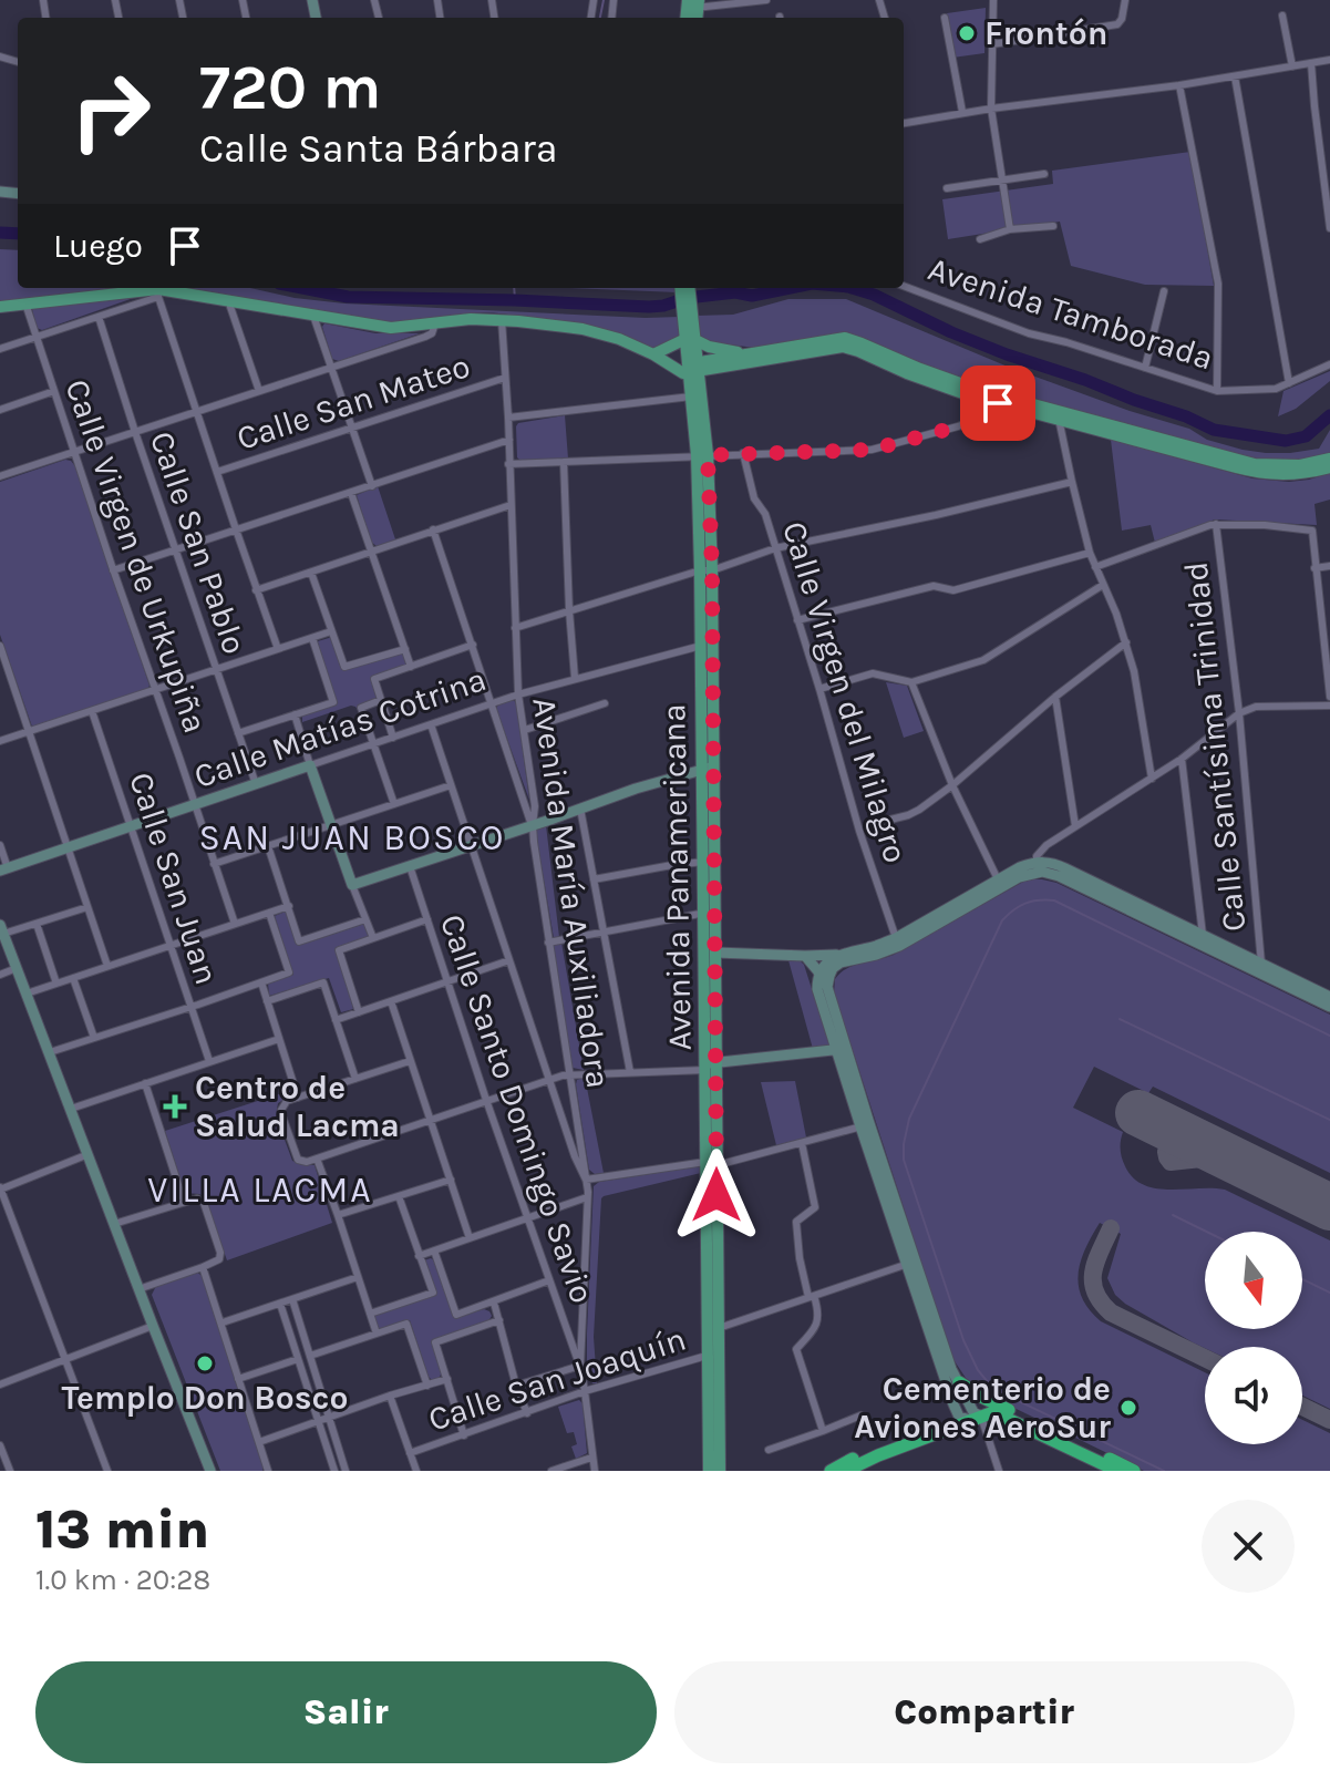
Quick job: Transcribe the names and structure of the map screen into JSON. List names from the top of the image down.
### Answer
{
  "streets": {
    "main road": ["Calle Matías Cotrina", "Avenida Panamericana"],
    "street": [
      "Avenida Tamborada",
      "Calle San Mateo",
      "Calle San Pablo",
      "Calle Virgen de Urkupiña",
      "Calle Virgen del Milagro",
      "Calle Santísima Trinidad",
      "Calle San Juan",
      "Avenida María Auxiliadora",
      "Calle Santo Domingo Savio",
      "Calle San Joaquín"
    ]
  },
  "crossings": [
    ["Calle San Mateo", "Avenida María Auxiliadora"],
    ["Calle San Pablo", "Calle Matías Cotrina"],
    ["Calle Virgen de Urkupiña", "Calle Matías Cotrina"],
    ["Calle Matías Cotrina", "Avenida Panamericana"],
    ["Calle Matías Cotrina", "Calle San Juan"],
    ["Calle Matías Cotrina", "Avenida María Auxiliadora"],
    ["Avenida Panamericana", "Calle San Joaquín"],
    ["Avenida María Auxiliadora", "Calle Santo Domingo Savio"],
    ["Avenida María Auxiliadora", "Calle San Joaquín"]
  ],
  "districts": ["SAN JUAN BOSCO", "VILLA LACMA"],
  "places": {
    "other": ["Frontón", "Templo Don Bosco", "Cementerio de Aviones AeroSur"],
    "health": ["Centro de Salud Lacma"]
  },
  "north": "bottom",
  "page": {
    "turn": ["720 m", "Calle Santa Bárbara"],
    "then": "Luego",
    "heading": ["13 min", "1.0 km · 20:28"],
    "buttons": ["Salir", "Compartir"]
  }
}
